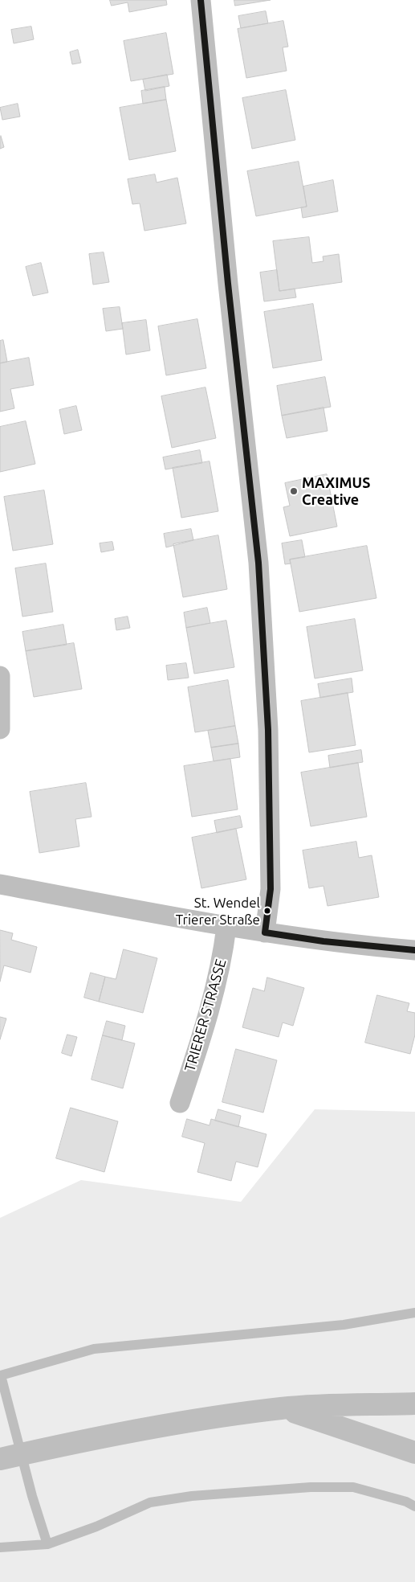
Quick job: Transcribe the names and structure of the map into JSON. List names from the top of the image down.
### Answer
{
  "streets": {
    "street": ["TRIERER STRASSE"]
  },
  "places": ["MAXIMUS Creative", "St. Wendel Trierer Straße"]
}
